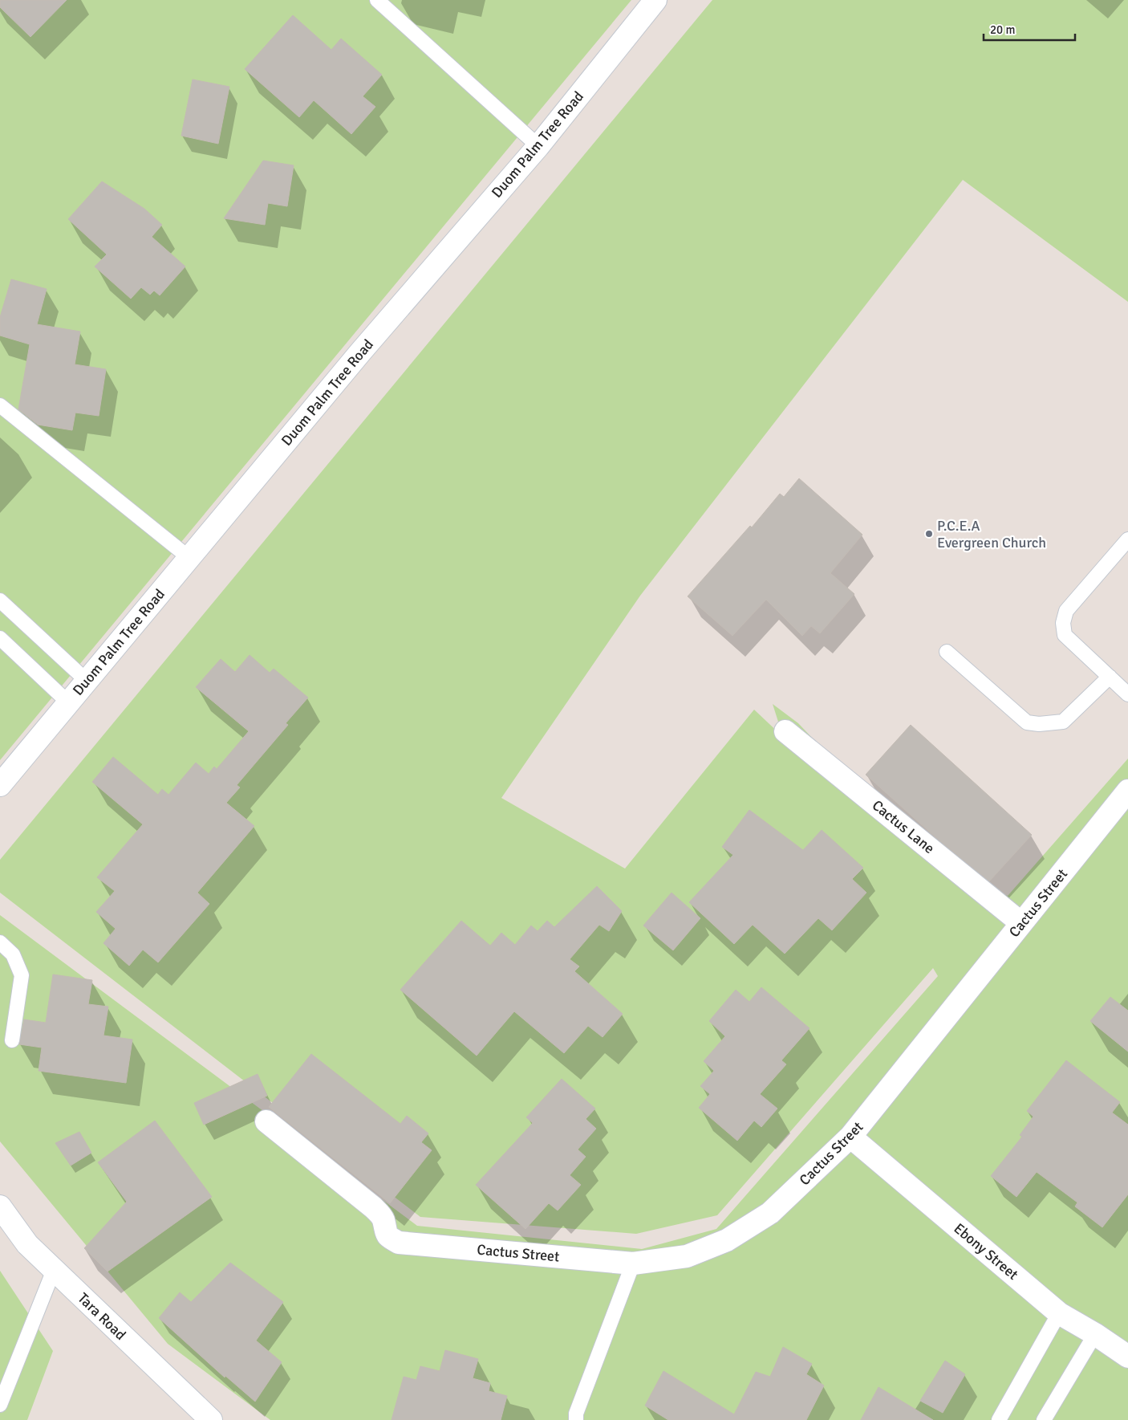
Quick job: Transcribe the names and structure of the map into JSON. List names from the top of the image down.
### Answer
{
  "streets": {
    "street": [
      "Duom Palm Tree Road",
      "Cactus Lane",
      "Cactus Street",
      "Ebony Street",
      "Tara Road"
    ]
  },
  "crossings": [
    ["Cactus Lane", "Cactus Street"],
    ["Cactus Street", "Ebony Street"]
  ],
  "places": ["P.C.E.A Evergreen Church"],
  "scale_bar": "20 m"
}
